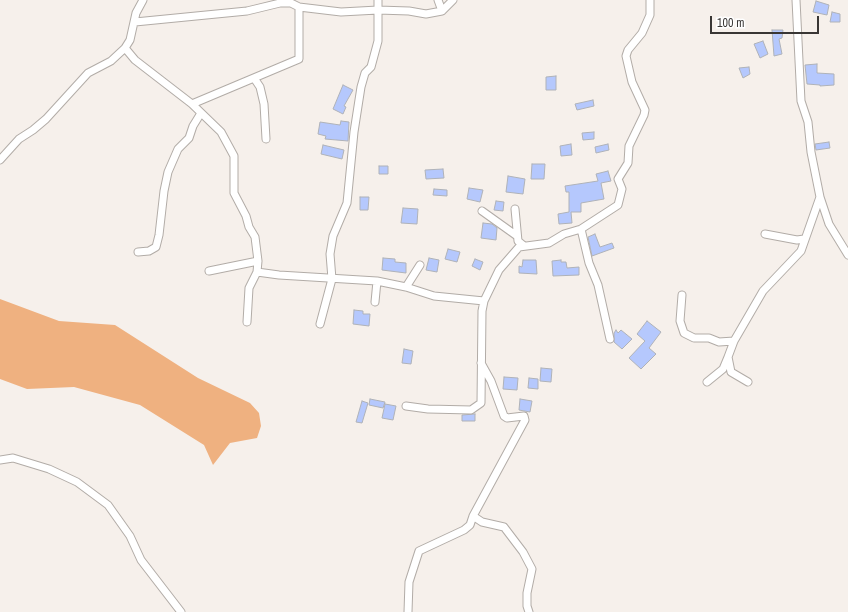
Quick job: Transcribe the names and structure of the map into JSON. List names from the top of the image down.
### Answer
{
  "scale_bar": "100 m"
}
